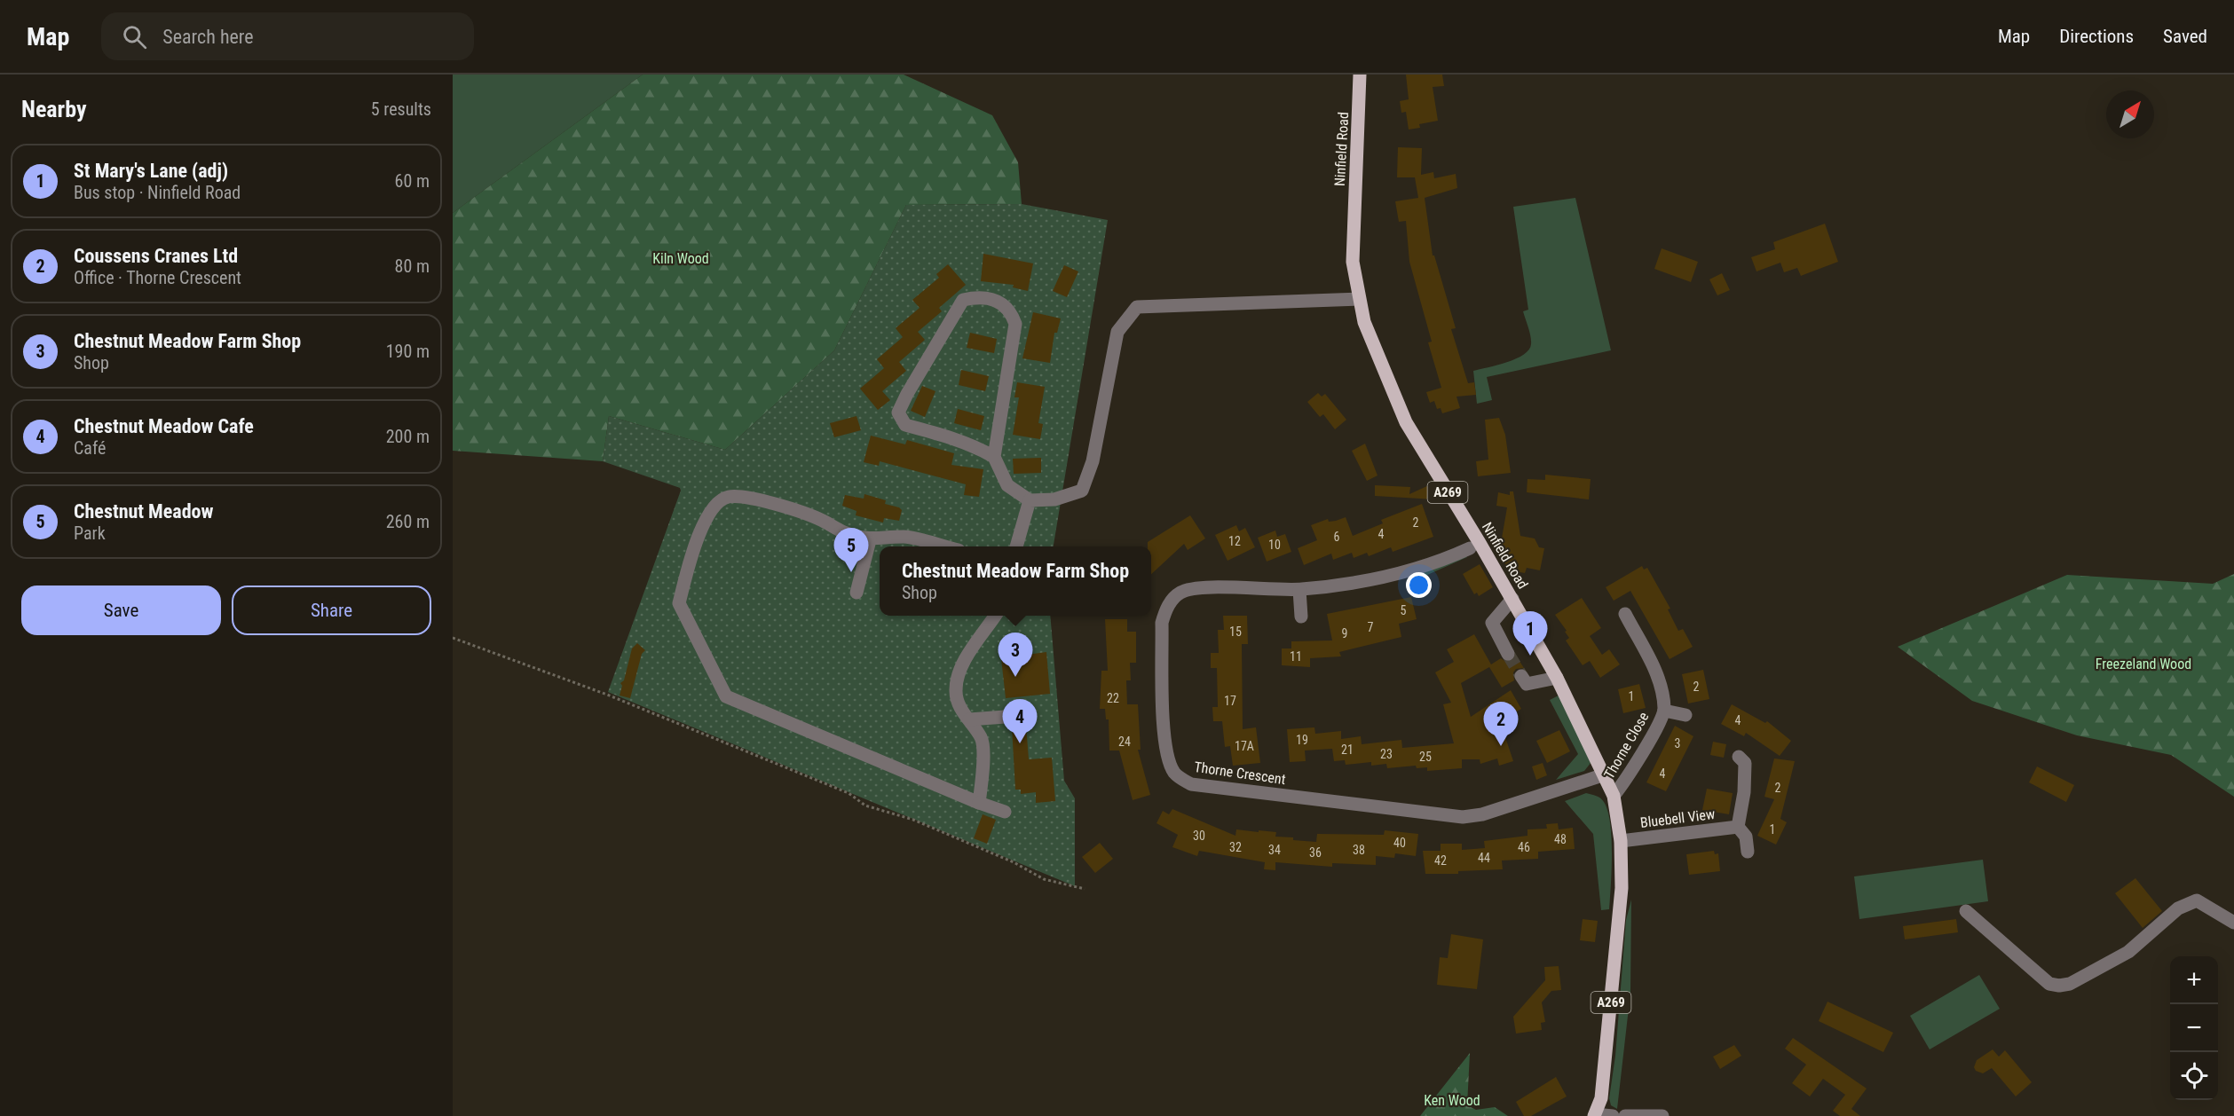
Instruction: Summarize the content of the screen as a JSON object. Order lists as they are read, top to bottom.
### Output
{
  "streets": {
    "main road": ["Ninfield Road", "A269"],
    "street": ["Thorne Close", "Thorne Crescent", "Bluebell View"]
  },
  "crossings": [
    ["Ninfield Road", "Thorne Close"],
    ["Ninfield Road", "Thorne Crescent"],
    ["Ninfield Road", "Bluebell View"]
  ],
  "parks": ["Kiln Wood", "Freezeland Wood", "Ken Wood"],
  "house_numbers": [
    "2",
    "4",
    "6",
    "12",
    "10",
    "5",
    "7",
    "15",
    "9",
    "11",
    "2",
    "1",
    "22",
    "17",
    "4",
    "19",
    "24",
    "3",
    "17A",
    "21",
    "23",
    "25",
    "4",
    "2",
    "1",
    "30",
    "48",
    "40",
    "32",
    "46",
    "34",
    "38",
    "36",
    "44",
    "42"
  ],
  "north": "top right",
  "page": {
    "header": "Map",
    "search": "Search here",
    "nav": ["Map", "Directions", "Saved"],
    "heading": ["Nearby", "5 results"],
    "list": [
      {
        "mark": "1",
        "name": "St Mary's Lane (adj)",
        "note": "Bus stop · Ninfield Road",
        "value": "60 m"
      },
      {
        "mark": "2",
        "name": "Coussens Cranes Ltd",
        "note": "Office · Thorne Crescent",
        "value": "80 m"
      },
      {
        "mark": "3",
        "name": "Chestnut Meadow Farm Shop",
        "note": "Shop",
        "value": "190 m"
      },
      {
        "mark": "4",
        "name": "Chestnut Meadow Cafe",
        "note": "Café",
        "value": "200 m"
      },
      {
        "mark": "5",
        "name": "Chestnut Meadow",
        "note": "Park",
        "value": "260 m"
      }
    ],
    "pins": [
      "5",
      "1",
      "3",
      "4",
      "2"
    ],
    "popup": ["Chestnut Meadow Farm Shop", "Shop"],
    "buttons": ["Save", "Share"],
    "map_buttons": ["+", "−"]
  }
}
